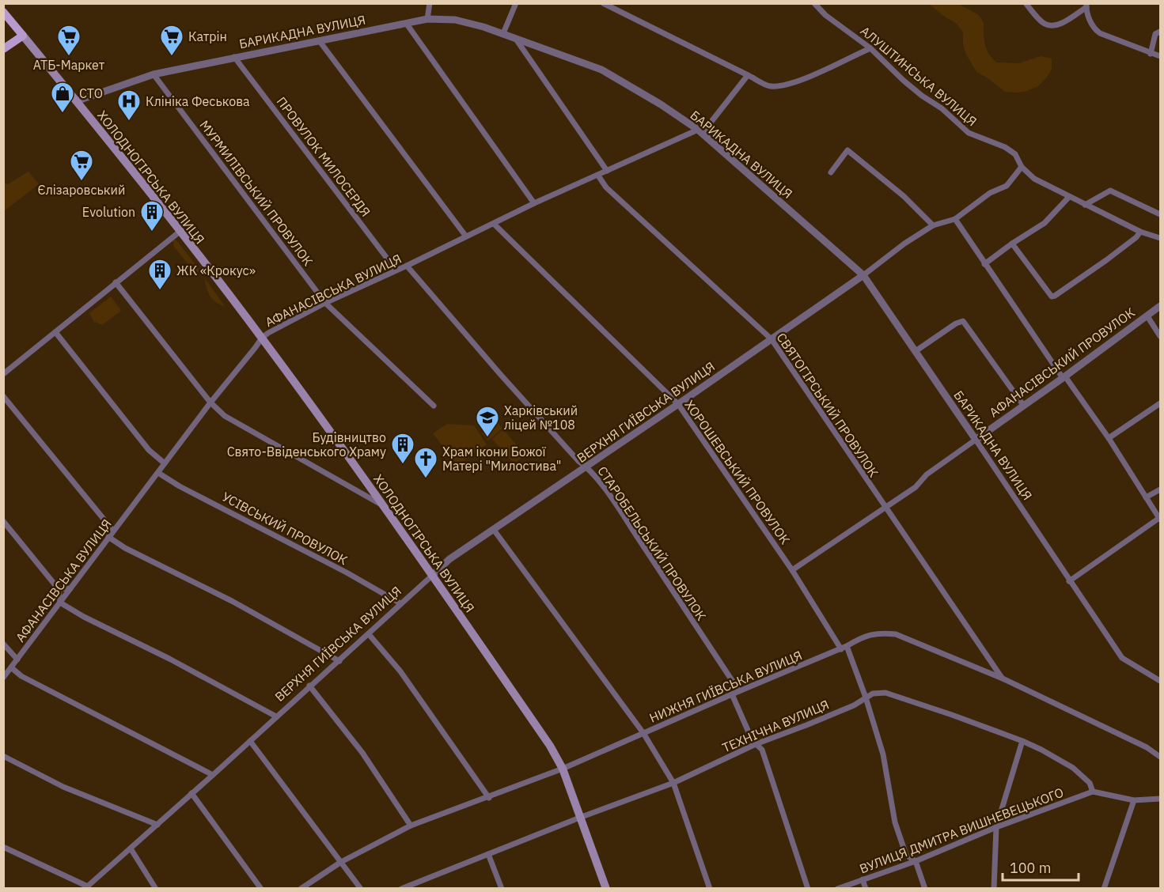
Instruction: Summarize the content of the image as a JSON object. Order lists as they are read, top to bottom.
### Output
{
  "streets": {
    "main road": ["ХОЛОДНОГІРСЬКА ВУЛИЦЯ"],
    "street": [
      "БАРИКАДНА ВУЛИЦЯ",
      "АЛУШТИНСЬКА ВУЛИЦЯ",
      "ПРОВУЛОК МИЛОСЕРДЯ",
      "МУРМИЛІВСЬКИЙ ПРОВУЛОК",
      "АФАНАСІВСЬКА ВУЛИЦЯ",
      "АФАНАСІВСЬКИЙ ПРОВУЛОК",
      "СВЯТОГІРСЬКИЙ ПРОВУЛОК",
      "ВЕРХНЯ ГИЇВСЬКА ВУЛИЦЯ",
      "ХОРОШЕВСЬКИЙ ПРОВУЛОК",
      "УСІВСЬКИЙ ПРОВУЛОК",
      "СТАРОБЕЛЬСЬКИЙ ПРОВУЛОК",
      "НИЖНЯ ГИЇВСЬКА ВУЛИЦЯ",
      "ТЕХНІЧНА ВУЛИЦЯ",
      "ВУЛИЦЯ ДМИТРА ВИШНЕВЕЦЬКОГО"
    ]
  },
  "crossings": [
    ["БАРИКАДНА ВУЛИЦЯ", "ПРОВУЛОК МИЛОСЕРДЯ"],
    ["БАРИКАДНА ВУЛИЦЯ", "ХОЛОДНОГІРСЬКА ВУЛИЦЯ"],
    ["БАРИКАДНА ВУЛИЦЯ", "МУРМИЛІВСЬКИЙ ПРОВУЛОК"],
    ["БАРИКАДНА ВУЛИЦЯ", "АФАНАСІВСЬКА ВУЛИЦЯ"],
    ["БАРИКАДНА ВУЛИЦЯ", "АФАНАСІВСЬКИЙ ПРОВУЛОК"],
    ["БАРИКАДНА ВУЛИЦЯ", "ВЕРХНЯ ГИЇВСЬКА ВУЛИЦЯ"],
    ["АЛУШТИНСЬКА ВУЛИЦЯ", "ВЕРХНЯ ГИЇВСЬКА ВУЛИЦЯ"],
    ["ПРОВУЛОК МИЛОСЕРДЯ", "АФАНАСІВСЬКА ВУЛИЦЯ"],
    ["ХОЛОДНОГІРСЬКА ВУЛИЦЯ", "АФАНАСІВСЬКА ВУЛИЦЯ"],
    ["ХОЛОДНОГІРСЬКА ВУЛИЦЯ", "ВЕРХНЯ ГИЇВСЬКА ВУЛИЦЯ"],
    ["ХОЛОДНОГІРСЬКА ВУЛИЦЯ", "НИЖНЯ ГИЇВСЬКА ВУЛИЦЯ"],
    ["ХОЛОДНОГІРСЬКА ВУЛИЦЯ", "ТЕХНІЧНА ВУЛИЦЯ"],
    ["МУРМИЛІВСЬКИЙ ПРОВУЛОК", "АФАНАСІВСЬКА ВУЛИЦЯ"],
    ["АФАНАСІВСЬКА ВУЛИЦЯ", "СВЯТОГІРСЬКИЙ ПРОВУЛОК"],
    ["АФАНАСІВСЬКА ВУЛИЦЯ", "ХОРОШЕВСЬКИЙ ПРОВУЛОК"],
    ["АФАНАСІВСЬКА ВУЛИЦЯ", "УСІВСЬКИЙ ПРОВУЛОК"],
    ["АФАНАСІВСЬКА ВУЛИЦЯ", "СТАРОБЕЛЬСЬКИЙ ПРОВУЛОК"],
    ["АФАНАСІВСЬКИЙ ПРОВУЛОК", "СВЯТОГІРСЬКИЙ ПРОВУЛОК"],
    ["АФАНАСІВСЬКИЙ ПРОВУЛОК", "ХОРОШЕВСЬКИЙ ПРОВУЛОК"],
    ["СВЯТОГІРСЬКИЙ ПРОВУЛОК", "ВЕРХНЯ ГИЇВСЬКА ВУЛИЦЯ"],
    ["СВЯТОГІРСЬКИЙ ПРОВУЛОК", "НИЖНЯ ГИЇВСЬКА ВУЛИЦЯ"],
    ["ВЕРХНЯ ГИЇВСЬКА ВУЛИЦЯ", "ХОРОШЕВСЬКИЙ ПРОВУЛОК"],
    ["ВЕРХНЯ ГИЇВСЬКА ВУЛИЦЯ", "УСІВСЬКИЙ ПРОВУЛОК"],
    ["ВЕРХНЯ ГИЇВСЬКА ВУЛИЦЯ", "СТАРОБЕЛЬСЬКИЙ ПРОВУЛОК"],
    ["ХОРОШЕВСЬКИЙ ПРОВУЛОК", "НИЖНЯ ГИЇВСЬКА ВУЛИЦЯ"],
    ["ХОРОШЕВСЬКИЙ ПРОВУЛОК", "ТЕХНІЧНА ВУЛИЦЯ"],
    ["СТАРОБЕЛЬСЬКИЙ ПРОВУЛОК", "НИЖНЯ ГИЇВСЬКА ВУЛИЦЯ"],
    ["ТЕХНІЧНА ВУЛИЦЯ", "ВУЛИЦЯ ДМИТРА ВИШНЕВЕЦЬКОГО"]
  ],
  "places": {
    "supermarket": ["АТБ-Маркет", "Катрін", "Єлізаровський"],
    "shop": ["СТО"],
    "hospital": ["Клініка Феськова"],
    "building": ["Evolution", "ЖК «Крокус»", "Будівництво Свято-Ввіденського Храму"],
    "school or university": ["Харківський ліцей №108"],
    "church": ["Храм ікони Божої Матері \"Милостива\""]
  },
  "scale_bar": "100 m"
}
